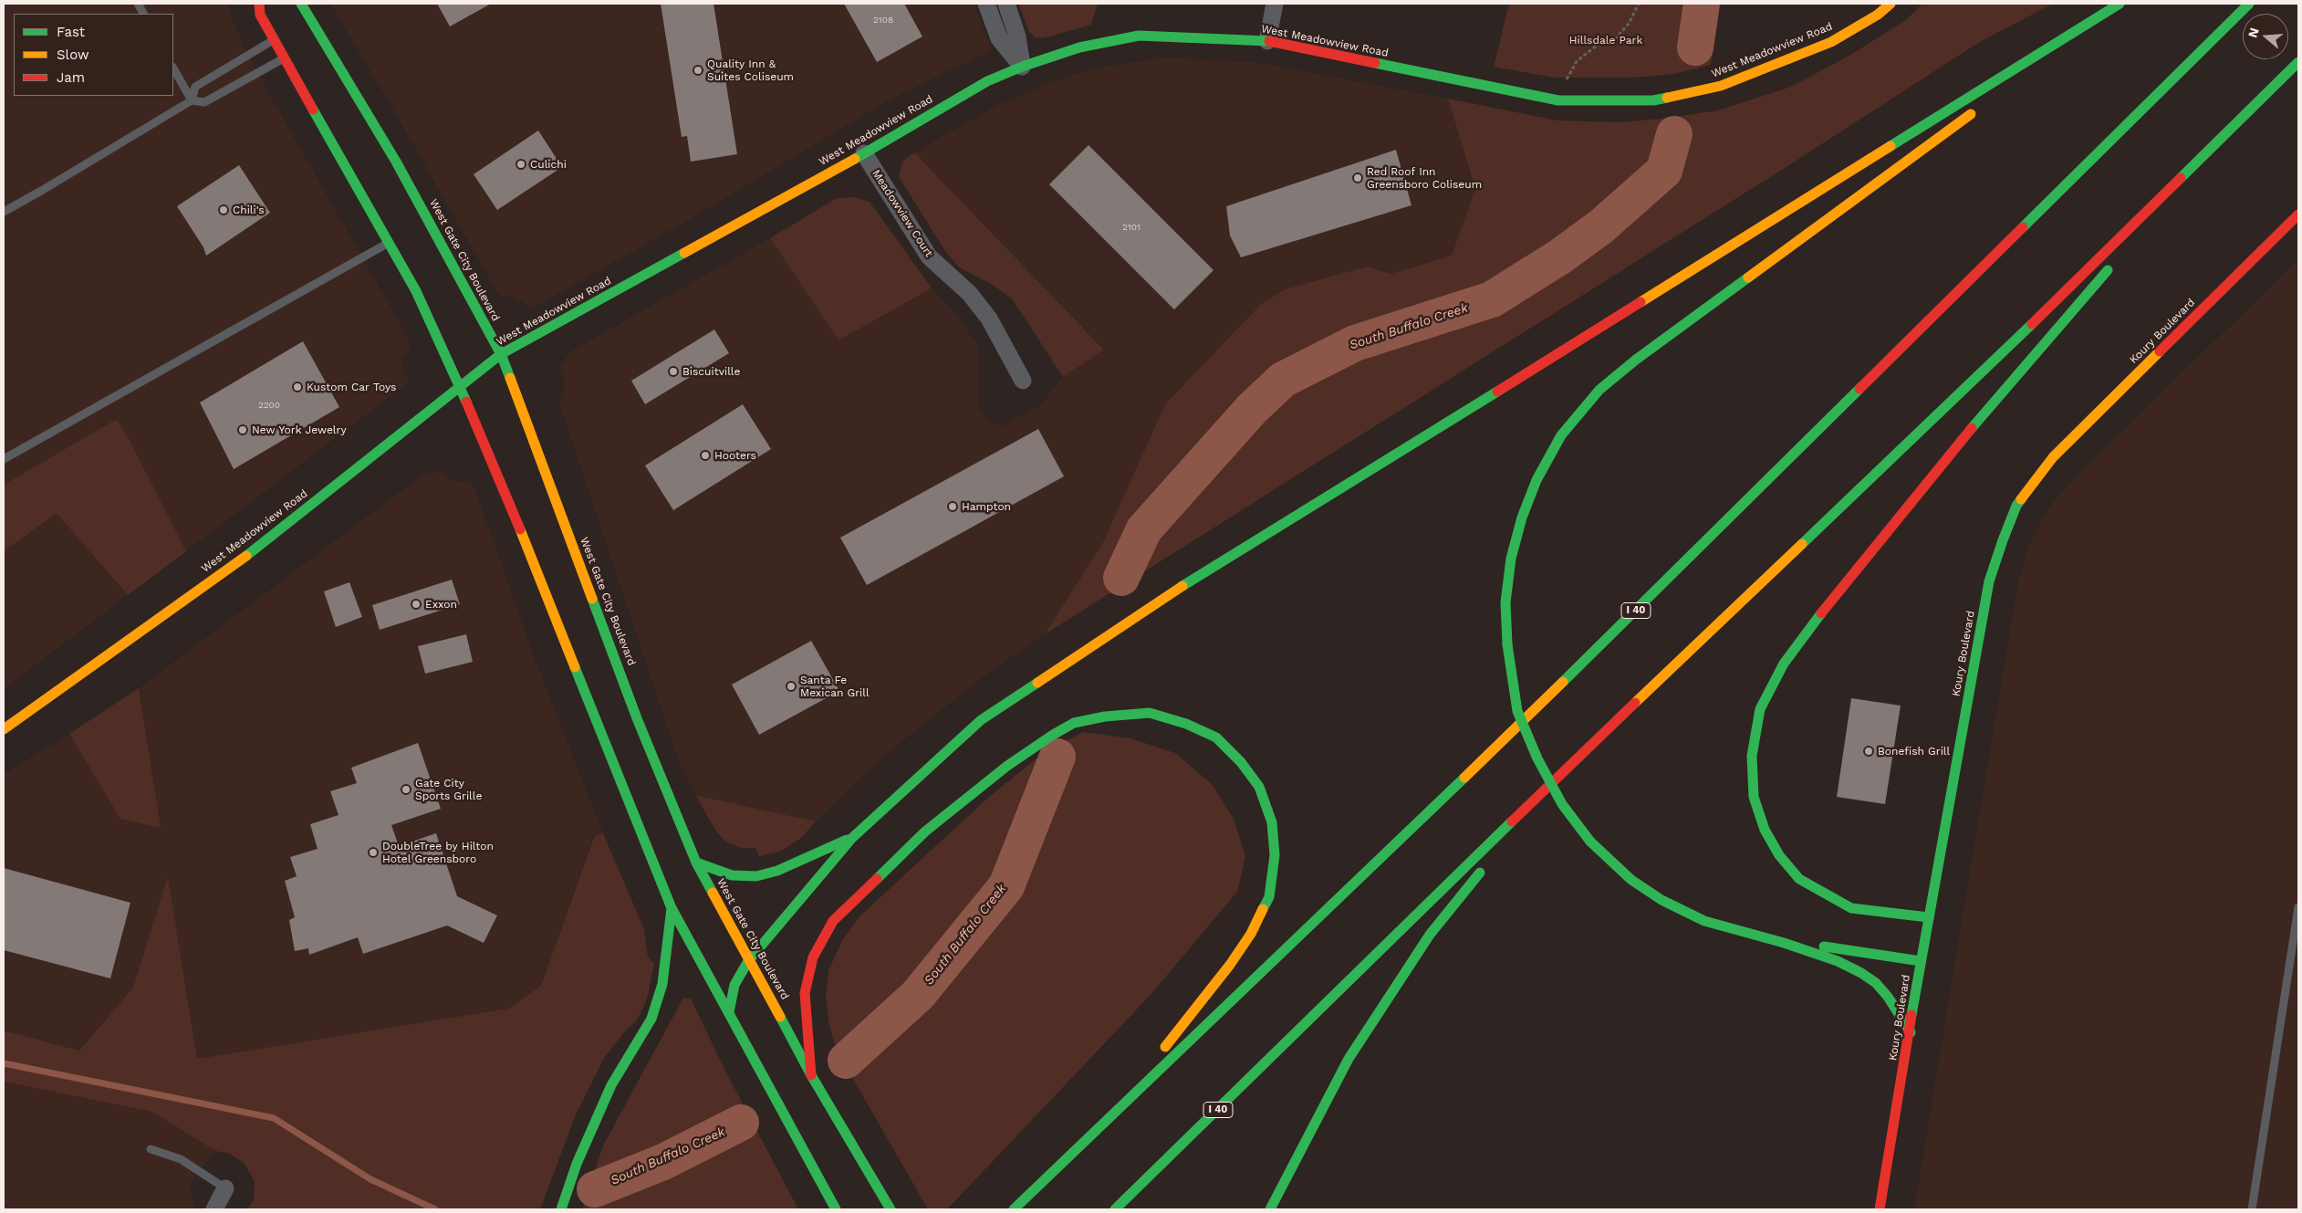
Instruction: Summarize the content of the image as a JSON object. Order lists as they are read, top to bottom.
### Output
{
  "streets": {
    "main road": [
      "West Meadowview Road",
      "West Gate City Boulevard",
      "Koury Boulevard",
      "I 40"
    ],
    "street": ["Meadowview Court"]
  },
  "crossings": [
    ["West Meadowview Road", "Meadowview Court"],
    ["West Meadowview Road", "West Gate City Boulevard"]
  ],
  "water": ["South Buffalo Creek"],
  "parks": ["Hillsdale Park"],
  "places": [
    "Quality Inn & Suites Coliseum",
    "Culichi",
    "Red Roof Inn Greensboro Coliseum",
    "Chili's",
    "Biscuitville",
    "Kustom Car Toys",
    "New York Jewelry",
    "Hooters",
    "Hampton",
    "Exxon",
    "Santa Fe Mexican Grill",
    "Bonefish Grill",
    "Gate City Sports Grille",
    "DoubleTree by Hilton Hotel Greensboro"
  ],
  "house_numbers": ["2108", "2101", "2200"],
  "legend": ["Fast", "Slow", "Jam"],
  "north": "left"
}
